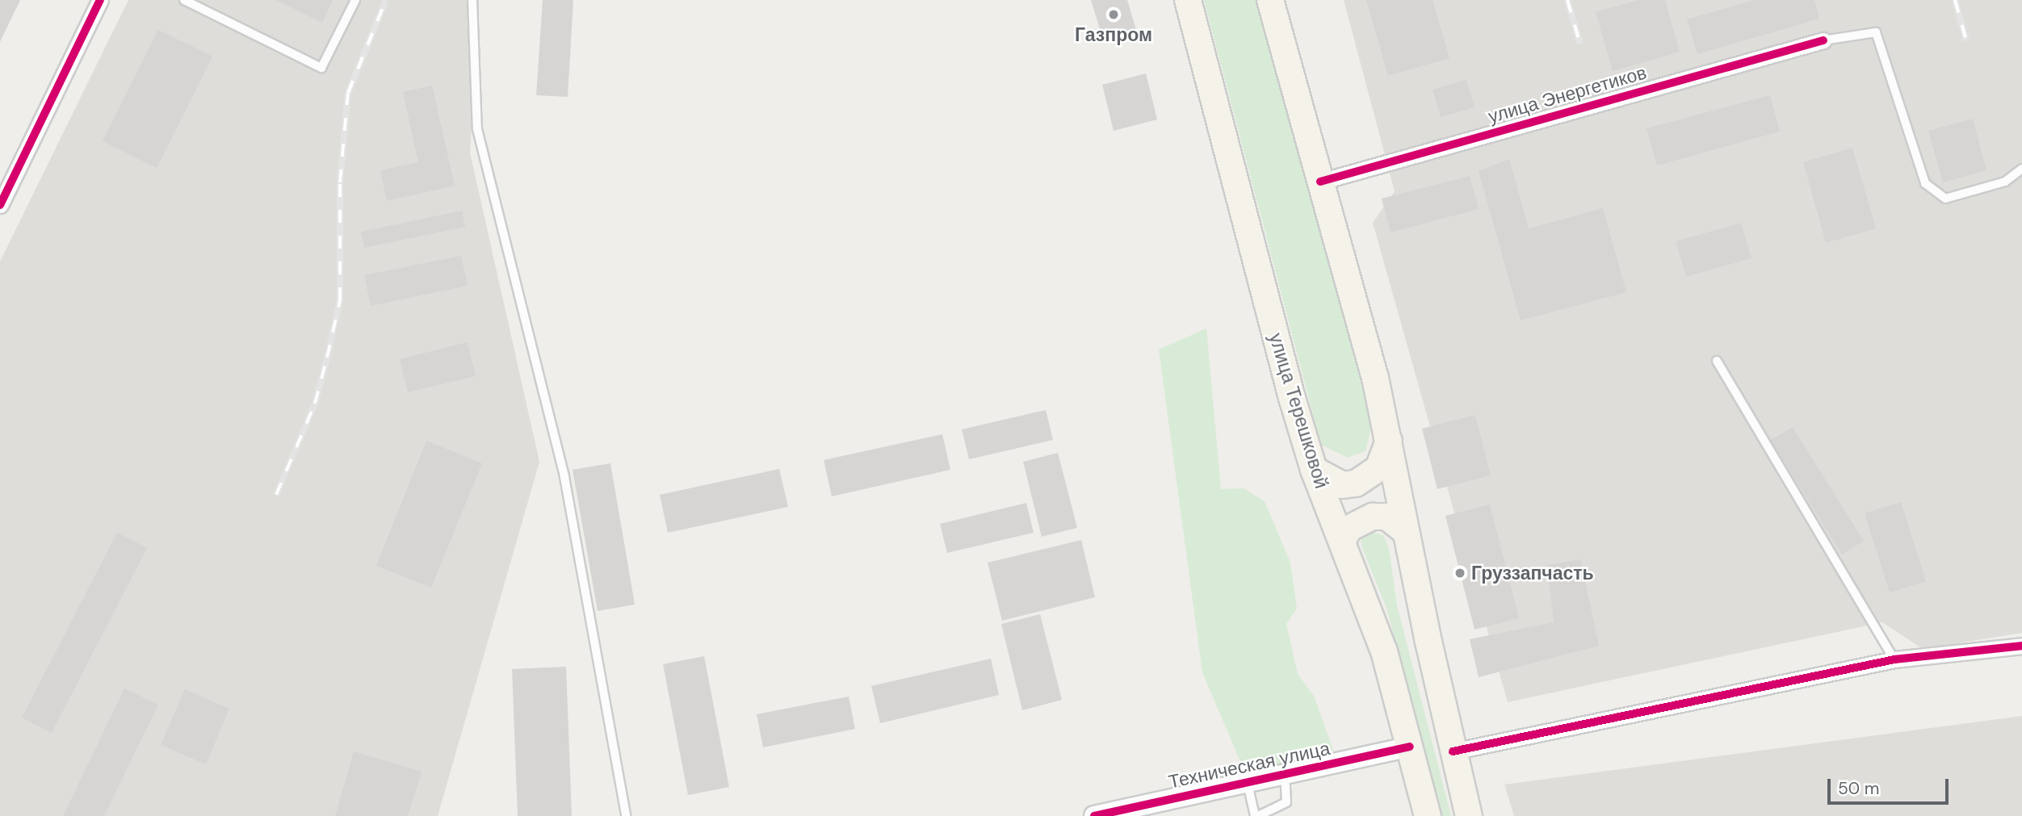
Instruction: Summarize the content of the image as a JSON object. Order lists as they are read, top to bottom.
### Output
{
  "streets": {
    "main road": ["улица Терешковой"],
    "street": ["улица Энергетиков", "Техническая улица"]
  },
  "crossings": [
    ["улица Терешковой", "Техническая улица"]
  ],
  "places": ["Газпром", "Груззапчасть"],
  "scale_bar": "50 m"
}
